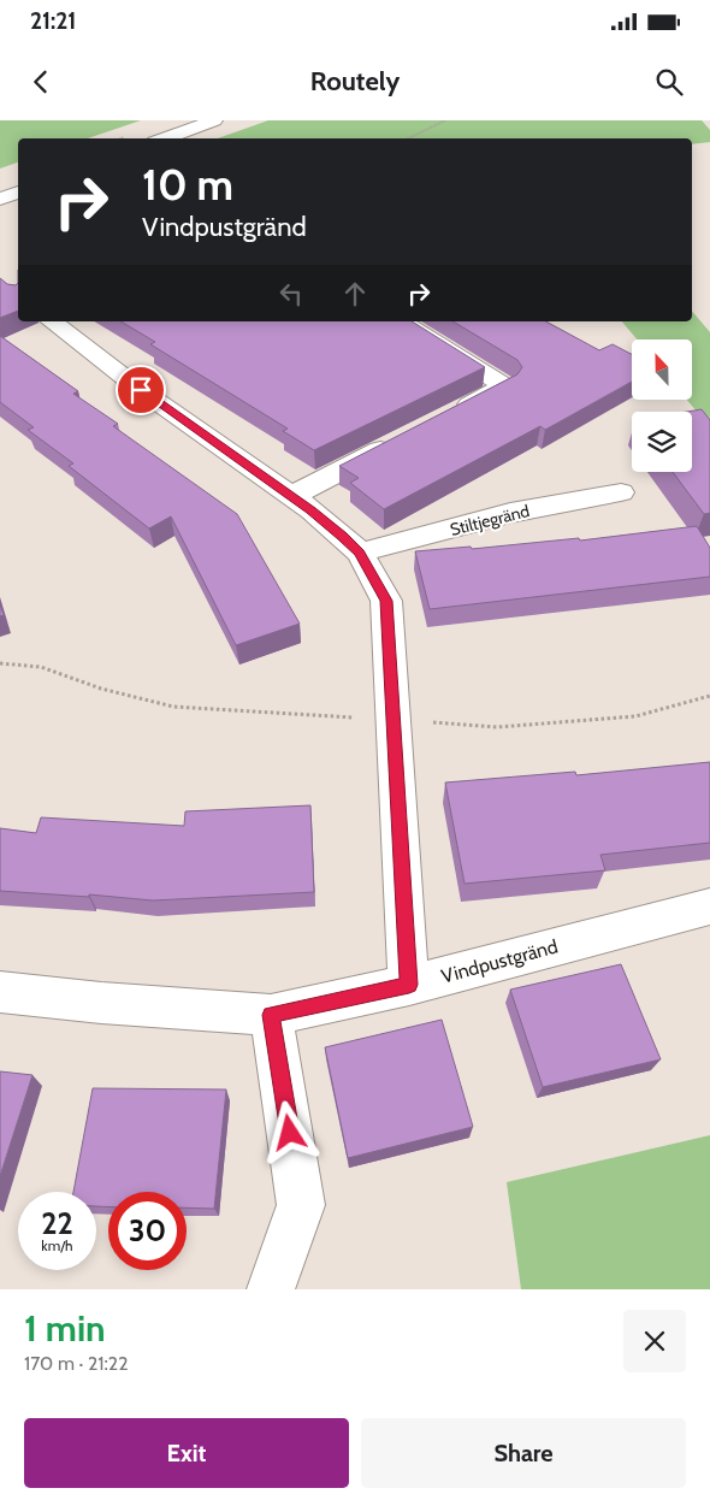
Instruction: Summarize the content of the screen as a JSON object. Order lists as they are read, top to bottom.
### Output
{
  "streets": {
    "street": ["Stiltjegränd", "Vindpustgränd"]
  },
  "north": "top",
  "page": {
    "status": "21:21",
    "header": "Routely",
    "turn": ["10 m", "Vindpustgränd"],
    "speed": "22 km/h",
    "limit": "30",
    "heading": ["1 min", "170 m · 21:22"],
    "buttons": ["Exit", "Share"]
  }
}
